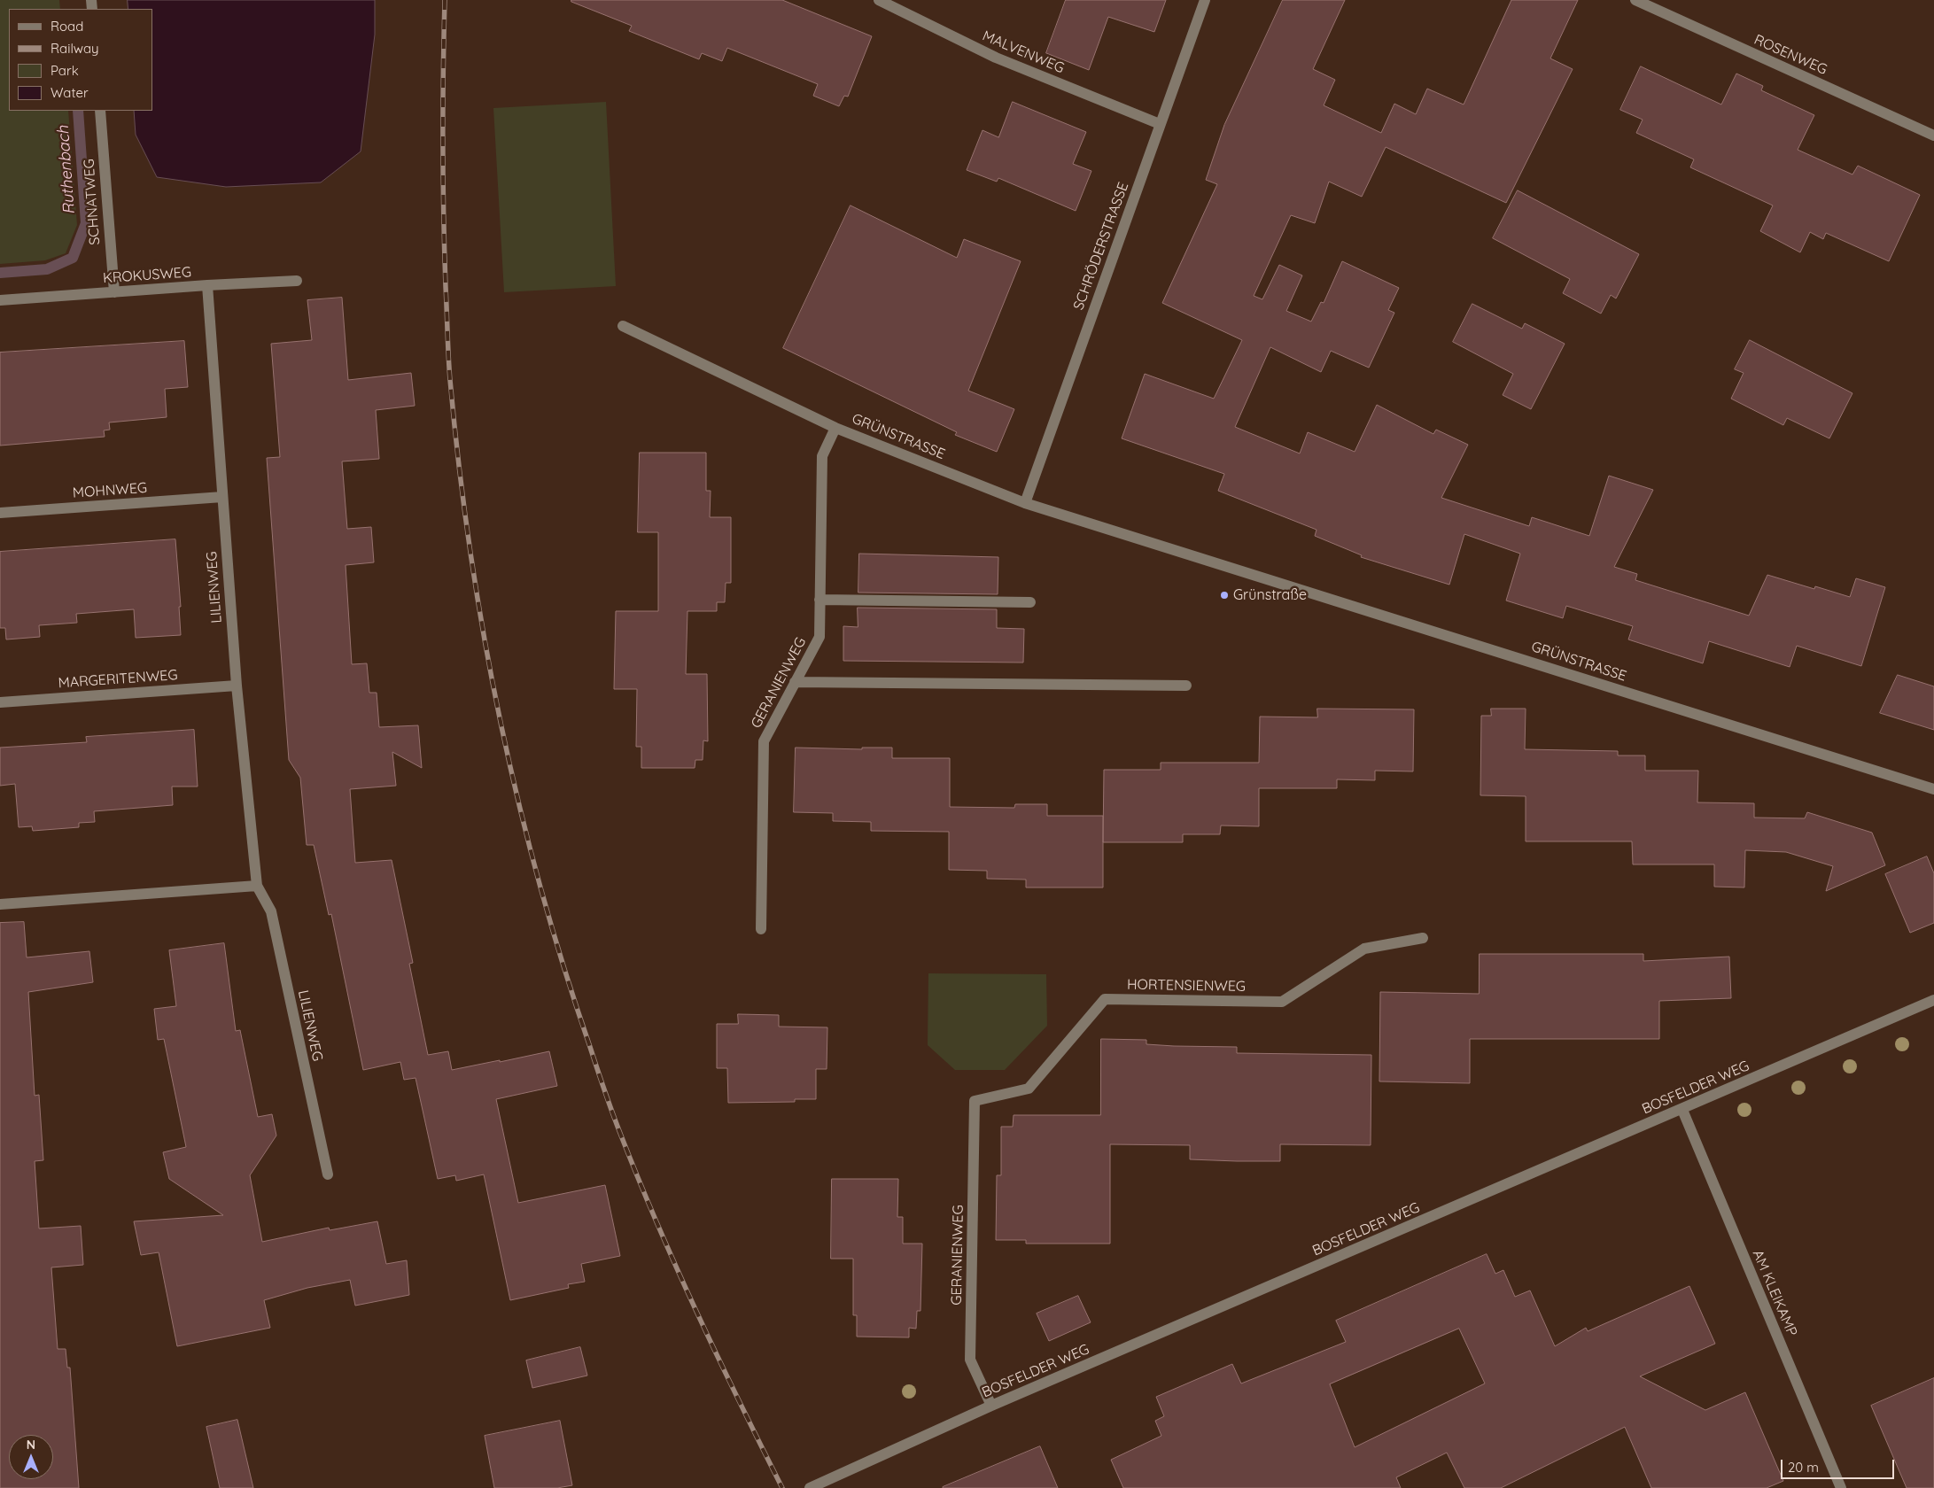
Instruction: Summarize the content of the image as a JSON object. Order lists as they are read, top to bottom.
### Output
{
  "streets": {
    "street": [
      "MALVENWEG",
      "ROSENWEG",
      "SCHNATWEG",
      "SCHRÖDERSTRASSE",
      "KROKUSWEG",
      "GRÜNSTRASSE",
      "MOHNWEG",
      "LILIENWEG",
      "MARGERITENWEG",
      "GERANIENWEG",
      "HORTENSIENWEG",
      "BOSFELDER WEG",
      "AM KLEIKAMP"
    ]
  },
  "crossings": [
    ["MALVENWEG", "SCHRÖDERSTRASSE"],
    ["SCHNATWEG", "KROKUSWEG"],
    ["SCHRÖDERSTRASSE", "GRÜNSTRASSE"],
    ["KROKUSWEG", "LILIENWEG"],
    ["GRÜNSTRASSE", "GERANIENWEG"],
    ["MOHNWEG", "LILIENWEG"],
    ["LILIENWEG", "MARGERITENWEG"],
    ["GERANIENWEG", "HORTENSIENWEG"],
    ["GERANIENWEG", "BOSFELDER WEG"],
    ["BOSFELDER WEG", "AM KLEIKAMP"]
  ],
  "water": ["Ruthenbach"],
  "places": ["Grünstraße"],
  "legend": [
    "Road",
    "Railway",
    "Park",
    "Water"
  ],
  "scale_bar": "20 m",
  "north": "top"
}
